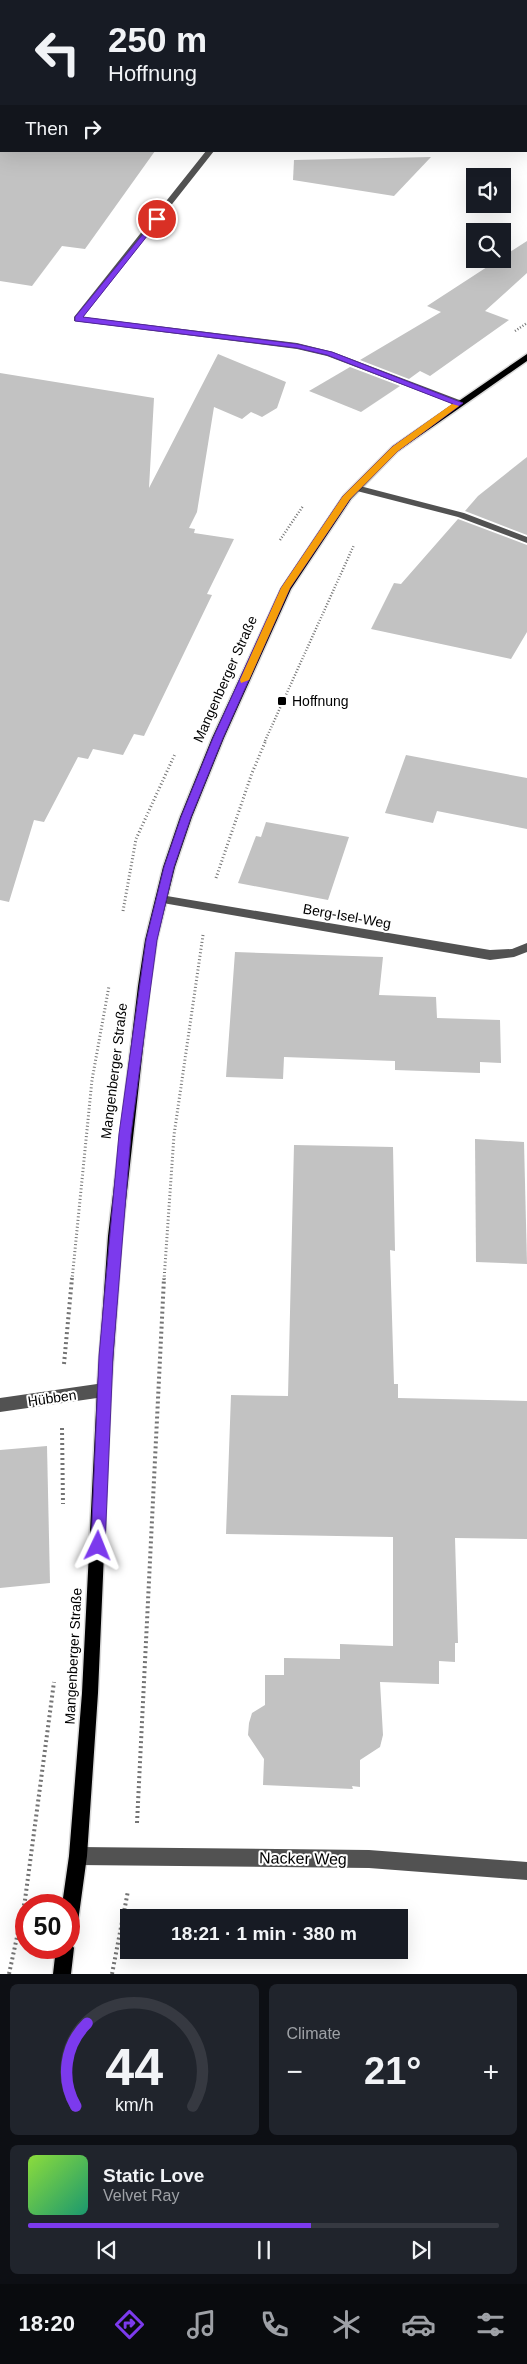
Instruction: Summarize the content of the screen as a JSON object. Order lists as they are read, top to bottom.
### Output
{
  "streets": {
    "main road": ["Mangenberger Straße"],
    "street": ["Berg-Isel-Weg", "Hübben", "Nacker Weg"]
  },
  "crossings": [
    ["Mangenberger Straße", "Berg-Isel-Weg"],
    ["Mangenberger Straße", "Hübben"],
    ["Mangenberger Straße", "Nacker Weg"]
  ],
  "places": {
    "transit": ["Hoffnung"]
  },
  "page": {
    "turn": ["250 m", "Hoffnung"],
    "then": "Then",
    "limit": "50",
    "trip": "18:21 · 1 min · 380 m",
    "tile": "Climate",
    "heat": ["−", "21°", "+"],
    "song": ["Static Love", "Velvet Ray"],
    "tabs": "18:20",
    "gauge": ["44", "km/h"]
  }
}
